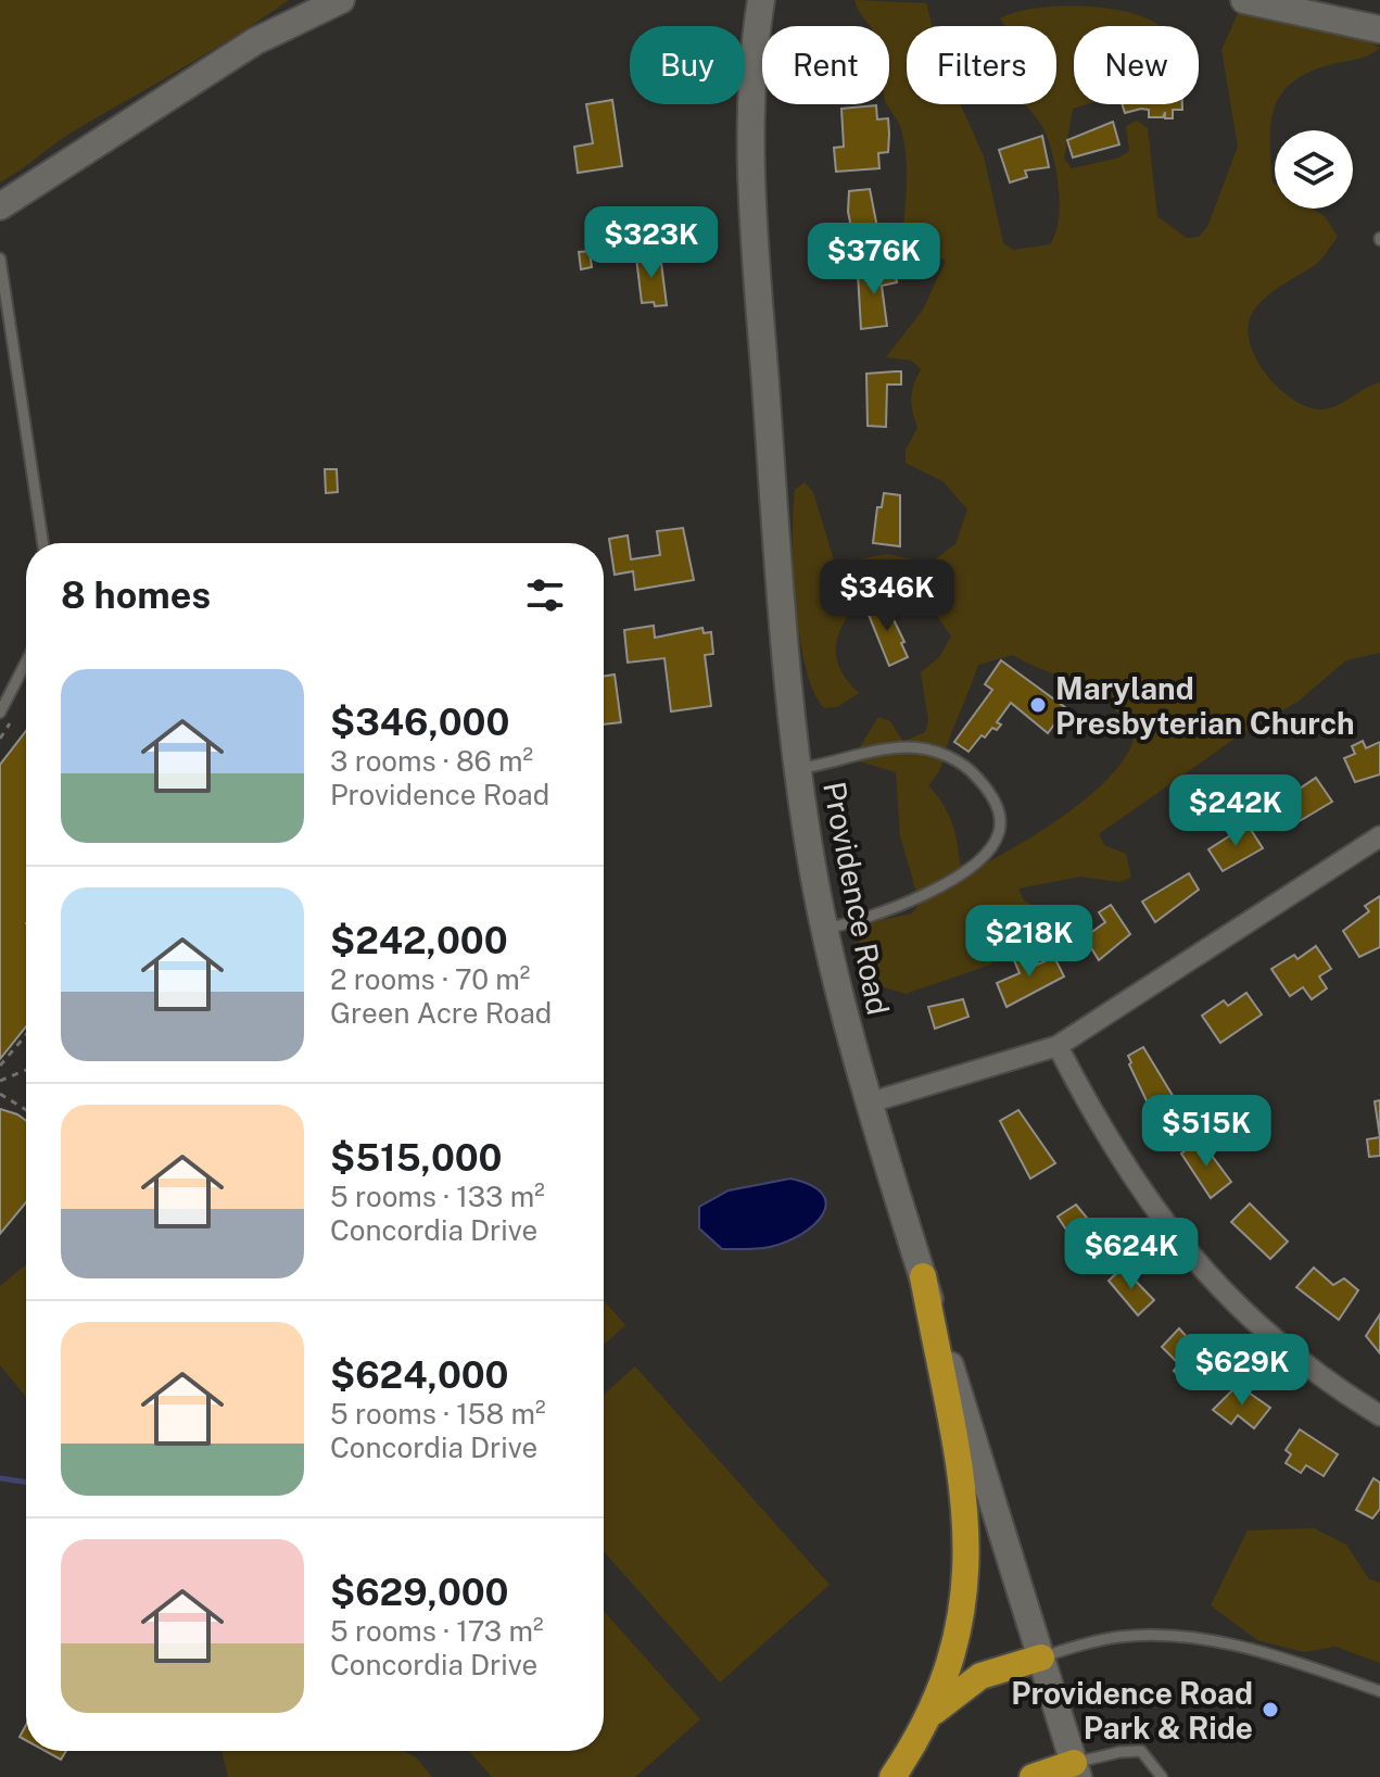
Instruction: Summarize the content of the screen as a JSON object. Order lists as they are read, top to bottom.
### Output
{
  "streets": {
    "street": ["Providence Road"]
  },
  "places": ["Maryland Presbyterian Church", "Providence Road Park & Ride"],
  "page": {
    "chip": [
      "Buy",
      "Rent",
      "Filters",
      "New"
    ],
    "price": [
      "$323K",
      "$376K",
      "$346K",
      "$242K",
      "$218K",
      "$515K",
      "$624K",
      "$629K"
    ],
    "heading": "8 homes",
    "list": [
      {
        "name": "$346,000",
        "note": "3 rooms · 86 m² · Providence Road"
      },
      {
        "name": "$242,000",
        "note": "2 rooms · 70 m² · Green Acre Road"
      },
      {
        "name": "$515,000",
        "note": "5 rooms · 133 m² · Concordia Drive"
      },
      {
        "name": "$624,000",
        "note": "5 rooms · 158 m² · Concordia Drive"
      },
      {
        "name": "$629,000",
        "note": "5 rooms · 173 m² · Concordia Drive"
      }
    ]
  }
}
